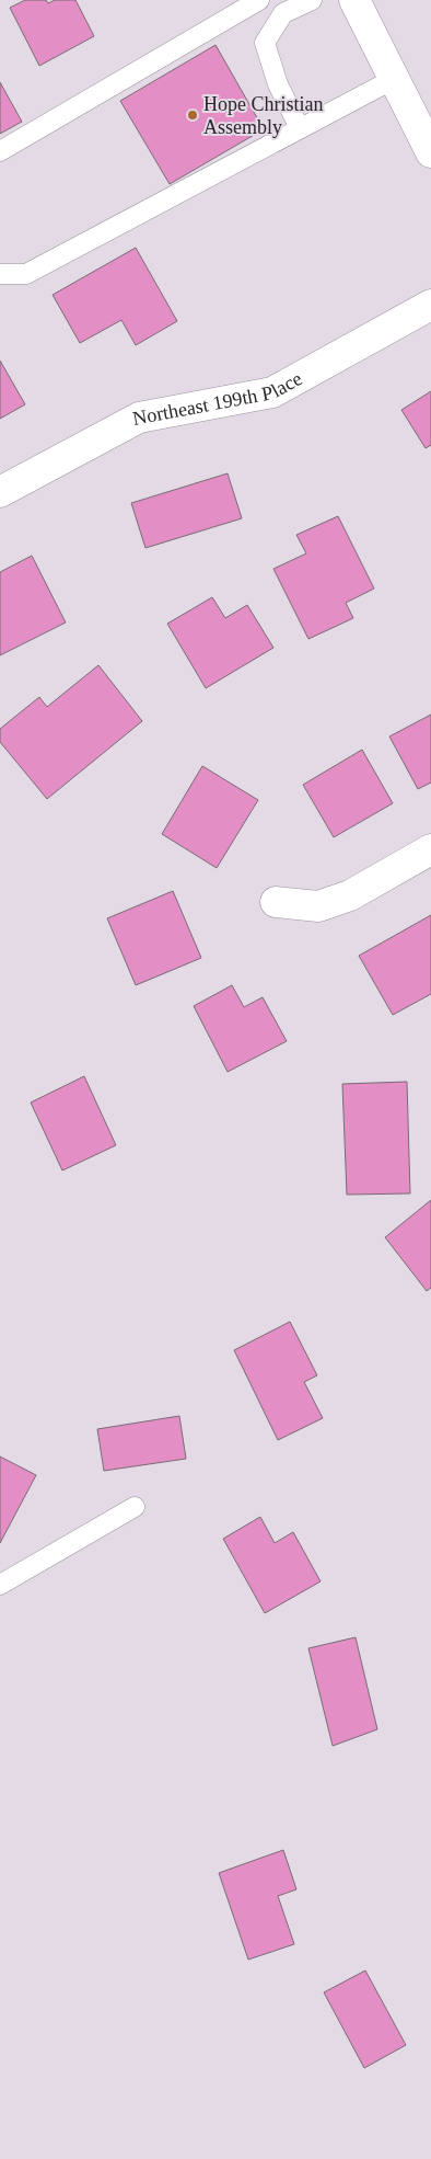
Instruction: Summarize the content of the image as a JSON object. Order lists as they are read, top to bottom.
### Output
{
  "streets": {
    "street": ["Northeast 199th Place"]
  },
  "places": ["Hope Christian Assembly"]
}
